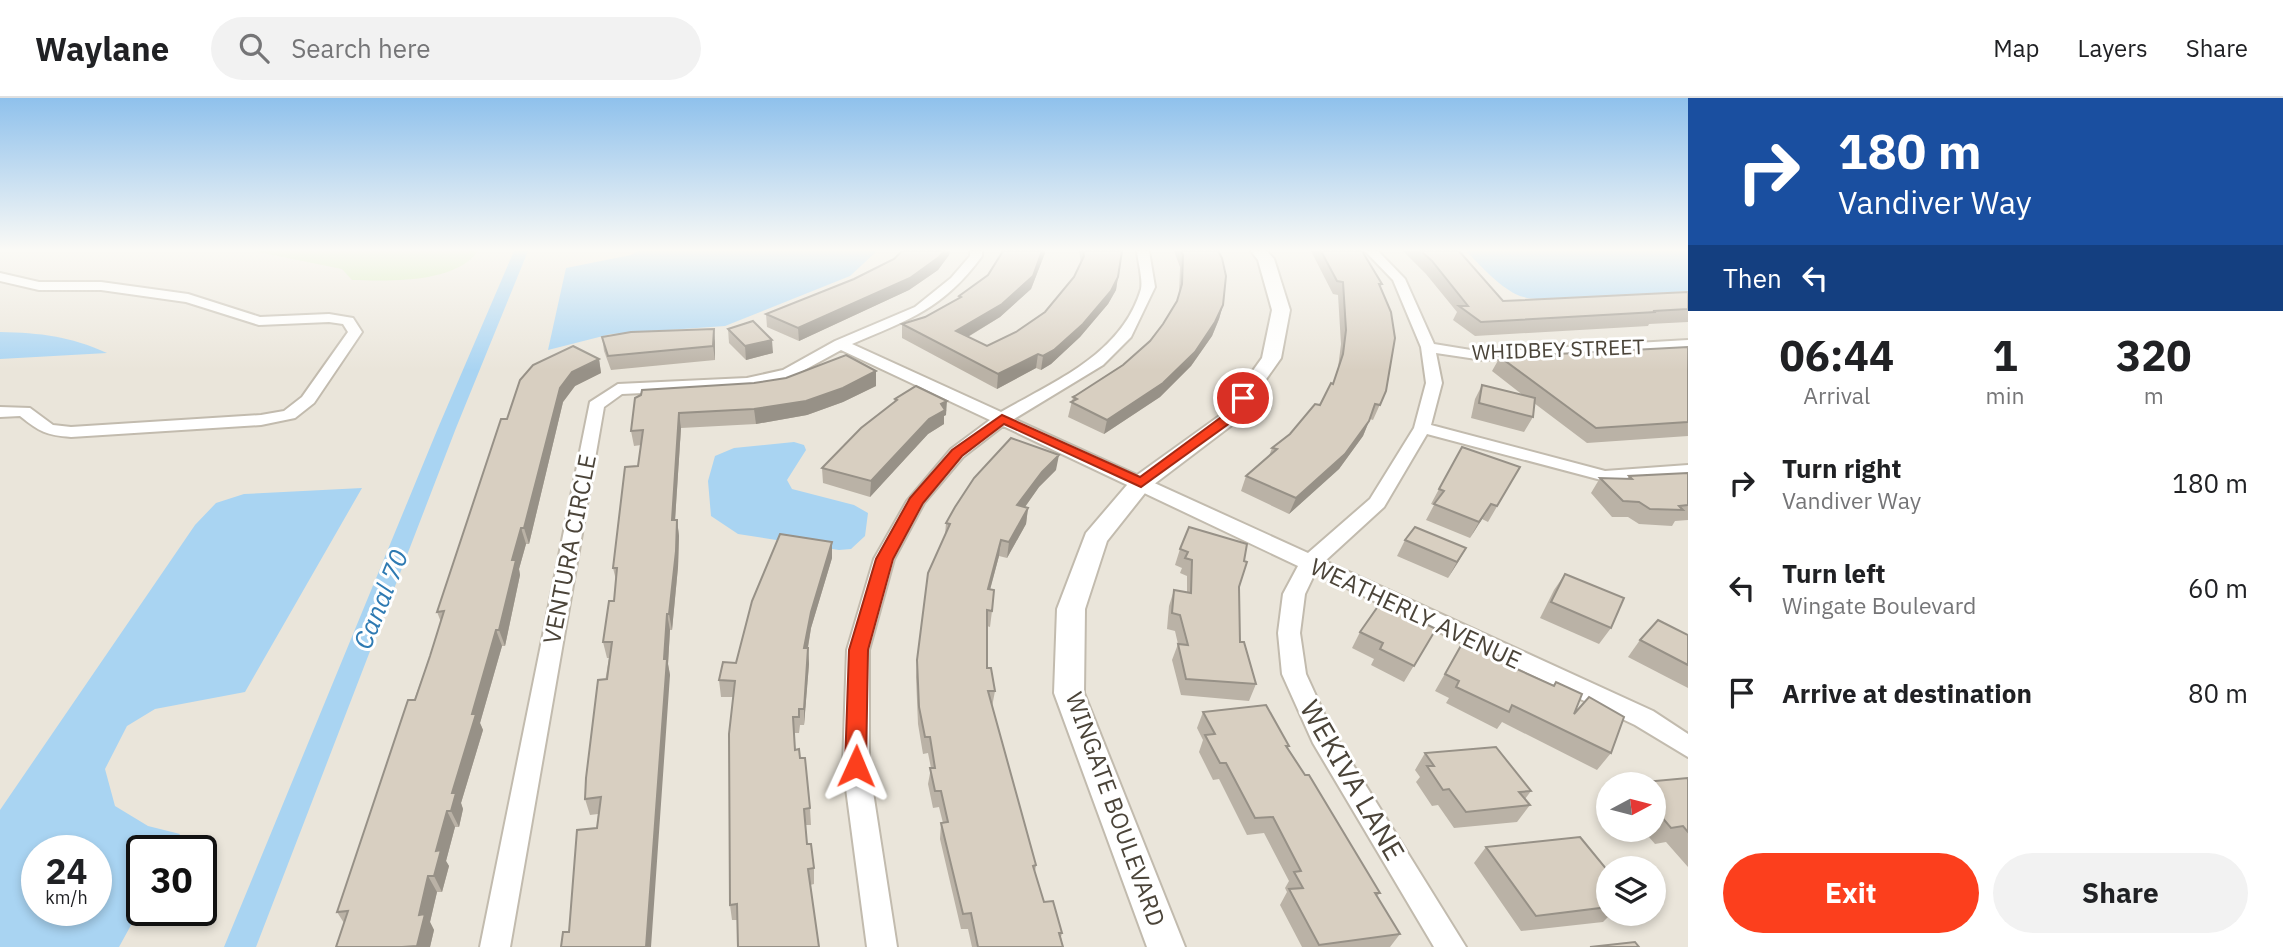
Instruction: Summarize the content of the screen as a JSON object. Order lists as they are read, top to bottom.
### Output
{
  "streets": {
    "street": [
      "WHIDBEY STREET",
      "VENTURA CIRCLE",
      "WEATHERLY AVENUE",
      "WEKIVA LANE",
      "WINGATE BOULEVARD"
    ]
  },
  "crossings": [
    ["VENTURA CIRCLE", "WEATHERLY AVENUE"],
    ["WEATHERLY AVENUE", "WEKIVA LANE"],
    ["WEATHERLY AVENUE", "WINGATE BOULEVARD"]
  ],
  "water": ["Canal 70"],
  "north": "right",
  "page": {
    "header": "Waylane",
    "search": "Search here",
    "nav": ["Map", "Layers", "Share"],
    "turn": ["180 m", "Vandiver Way"],
    "then": "Then",
    "eta": [
      "06:44",
      "Arrival",
      "1",
      "min",
      "320",
      "m"
    ],
    "list": [
      {
        "name": "Turn right",
        "note": "Vandiver Way",
        "value": "180 m"
      },
      {
        "name": "Turn left",
        "note": "Wingate Boulevard",
        "value": "60 m"
      },
      {
        "name": "Arrive at destination",
        "value": "80 m"
      }
    ],
    "speed": "24 km/h",
    "limit": "30",
    "buttons": ["Exit", "Share"]
  }
}
